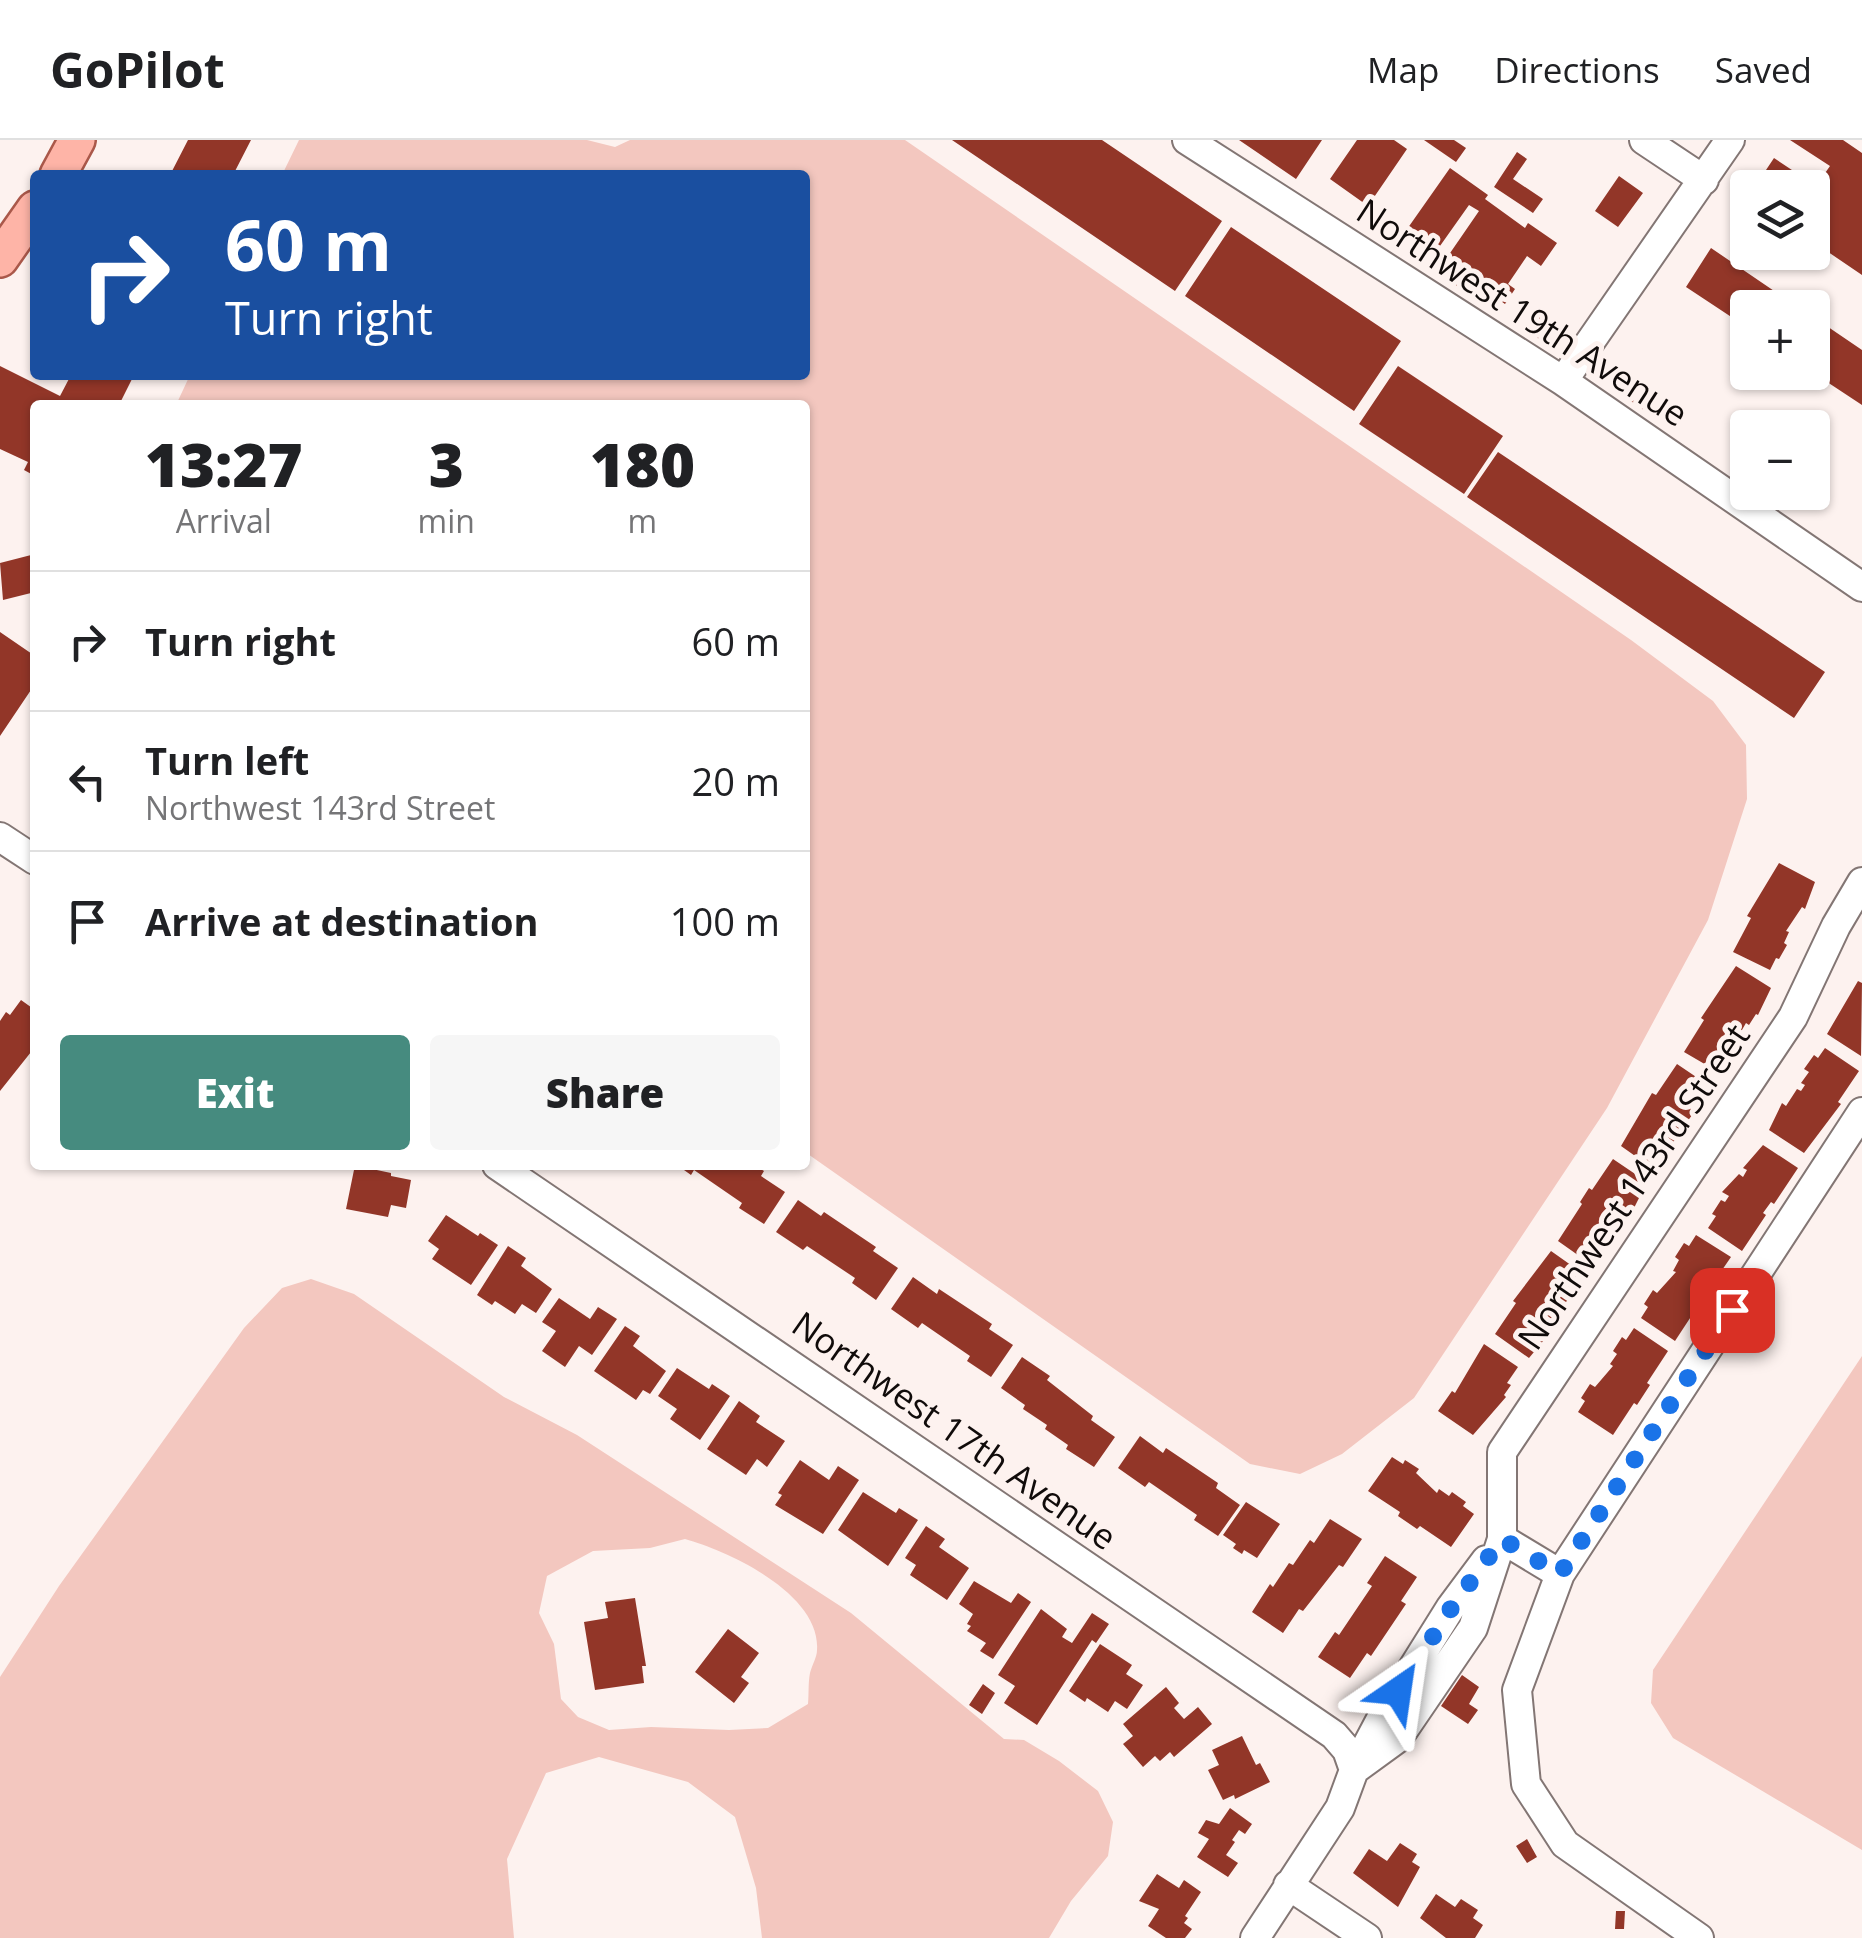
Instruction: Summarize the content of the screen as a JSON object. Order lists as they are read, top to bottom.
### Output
{
  "streets": {
    "street": ["Northwest 19th Avenue", "Northwest 143rd Street", "Northwest 17th Avenue"]
  },
  "page": {
    "header": "GoPilot",
    "nav": ["Map", "Directions", "Saved"],
    "map_buttons": ["+", "−"],
    "turn": ["60 m", "Turn right"],
    "eta": [
      "13:27",
      "Arrival",
      "3",
      "min",
      "180",
      "m"
    ],
    "list": [
      {
        "name": "Turn right",
        "value": "60 m"
      },
      {
        "name": "Turn left",
        "note": "Northwest 143rd Street",
        "value": "20 m"
      },
      {
        "name": "Arrive at destination",
        "value": "100 m"
      }
    ],
    "buttons": ["Exit", "Share"]
  }
}
